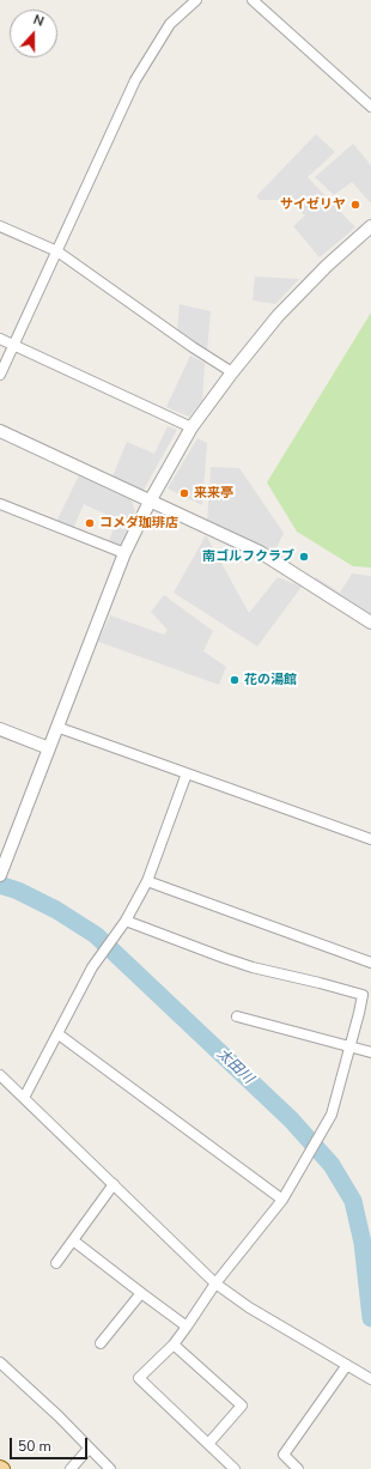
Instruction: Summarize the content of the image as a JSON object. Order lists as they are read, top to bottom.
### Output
{
  "water": ["太田川"],
  "places": [
    "サイゼリヤ",
    "来来亭",
    "コメダ珈琲店",
    "南ゴルフクラブ",
    "花の湯館"
  ],
  "scale_bar": "50 m",
  "north": "top"
}
